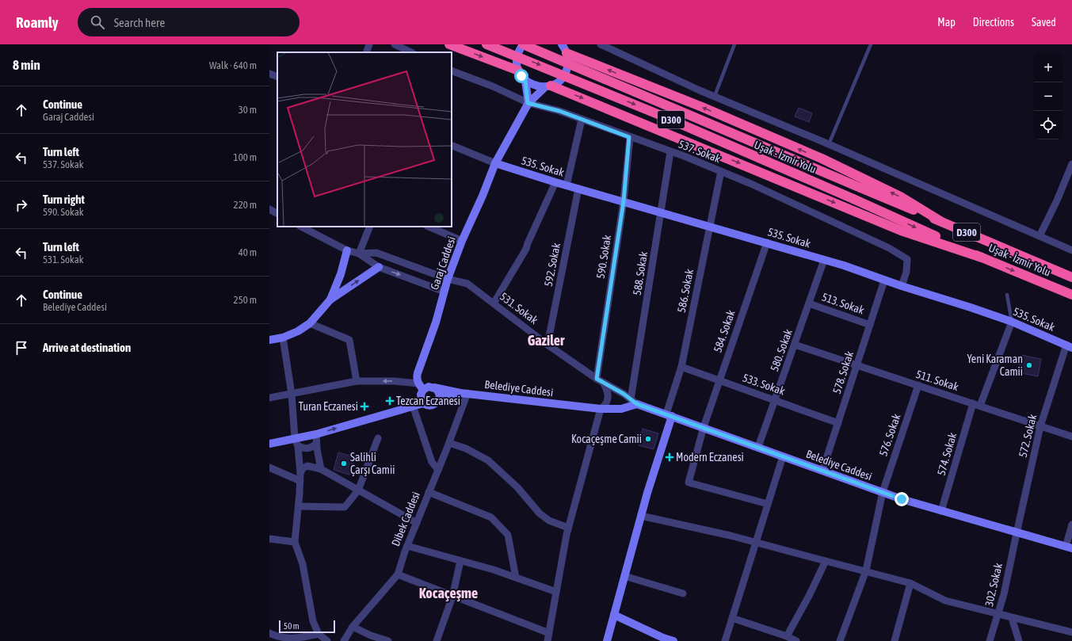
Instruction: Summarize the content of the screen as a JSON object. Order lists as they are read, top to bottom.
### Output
{
  "streets": {
    "highway": ["D300", "Uşak - İzmir Yolu"],
    "street": [
      "537. Sokak",
      "535. Sokak",
      "590. Sokak",
      "Garaj Caddesi",
      "592. Sokak",
      "588. Sokak",
      "586. Sokak",
      "513. Sokak",
      "531. Sokak",
      "584. Sokak",
      "580. Sokak",
      "578. Sokak",
      "511. Sokak",
      "533. Sokak",
      "Belediye Caddesi",
      "576. Sokak",
      "572. Sokak",
      "574. Sokak",
      "Dibek Caddesi",
      "302. Sokak"
    ]
  },
  "crossings": [
    ["D300", "Uşak - İzmir Yolu"],
    ["537. Sokak", "535. Sokak"],
    ["537. Sokak", "590. Sokak"],
    ["537. Sokak", "Garaj Caddesi"],
    ["537. Sokak", "588. Sokak"],
    ["537. Sokak", "586. Sokak"],
    ["535. Sokak", "590. Sokak"],
    ["535. Sokak", "Garaj Caddesi"],
    ["535. Sokak", "592. Sokak"],
    ["535. Sokak", "588. Sokak"],
    ["535. Sokak", "586. Sokak"],
    ["535. Sokak", "584. Sokak"],
    ["535. Sokak", "580. Sokak"],
    ["535. Sokak", "578. Sokak"],
    ["535. Sokak", "572. Sokak"],
    ["535. Sokak", "574. Sokak"],
    ["590. Sokak", "531. Sokak"],
    ["Garaj Caddesi", "531. Sokak"],
    ["Garaj Caddesi", "Belediye Caddesi"],
    ["592. Sokak", "531. Sokak"],
    ["588. Sokak", "531. Sokak"],
    ["586. Sokak", "533. Sokak"],
    ["586. Sokak", "Belediye Caddesi"],
    ["513. Sokak", "580. Sokak"],
    ["513. Sokak", "578. Sokak"],
    ["531. Sokak", "Belediye Caddesi"],
    ["584. Sokak", "533. Sokak"],
    ["584. Sokak", "Belediye Caddesi"],
    ["580. Sokak", "511. Sokak"],
    ["580. Sokak", "533. Sokak"],
    ["580. Sokak", "Belediye Caddesi"],
    ["578. Sokak", "511. Sokak"],
    ["578. Sokak", "533. Sokak"],
    ["578. Sokak", "Belediye Caddesi"],
    ["511. Sokak", "576. Sokak"],
    ["511. Sokak", "572. Sokak"],
    ["511. Sokak", "574. Sokak"],
    ["Belediye Caddesi", "576. Sokak"],
    ["Belediye Caddesi", "572. Sokak"],
    ["Belediye Caddesi", "574. Sokak"],
    ["Belediye Caddesi", "Dibek Caddesi"],
    ["Belediye Caddesi", "302. Sokak"],
    ["572. Sokak", "302. Sokak"]
  ],
  "districts": ["Gaziler", "Kocaçeşme"],
  "places": {
    "other": ["Yeni Karaman Camii", "Kocaçeşme Camii", "Salihli Çarşı Camii"],
    "health": ["Tezcan Eczanesi", "Turan Eczanesi", "Modern Eczanesi"]
  },
  "scale_bar": "50 m",
  "page": {
    "header": "Roamly",
    "search": "Search here",
    "nav": ["Map", "Directions", "Saved"],
    "heading": ["8 min", "Walk · 640 m"],
    "map_buttons": ["+", "−"],
    "list": [
      ["Continue", "Garaj Caddesi", "30 m"],
      ["Turn left", "537. Sokak", "100 m"],
      ["Turn right", "590. Sokak", "220 m"],
      ["Turn left", "531. Sokak", "40 m"],
      ["Continue", "Belediye Caddesi", "250 m"],
      "Arrive at destination"
    ],
    "scale": "50 m"
  }
}
